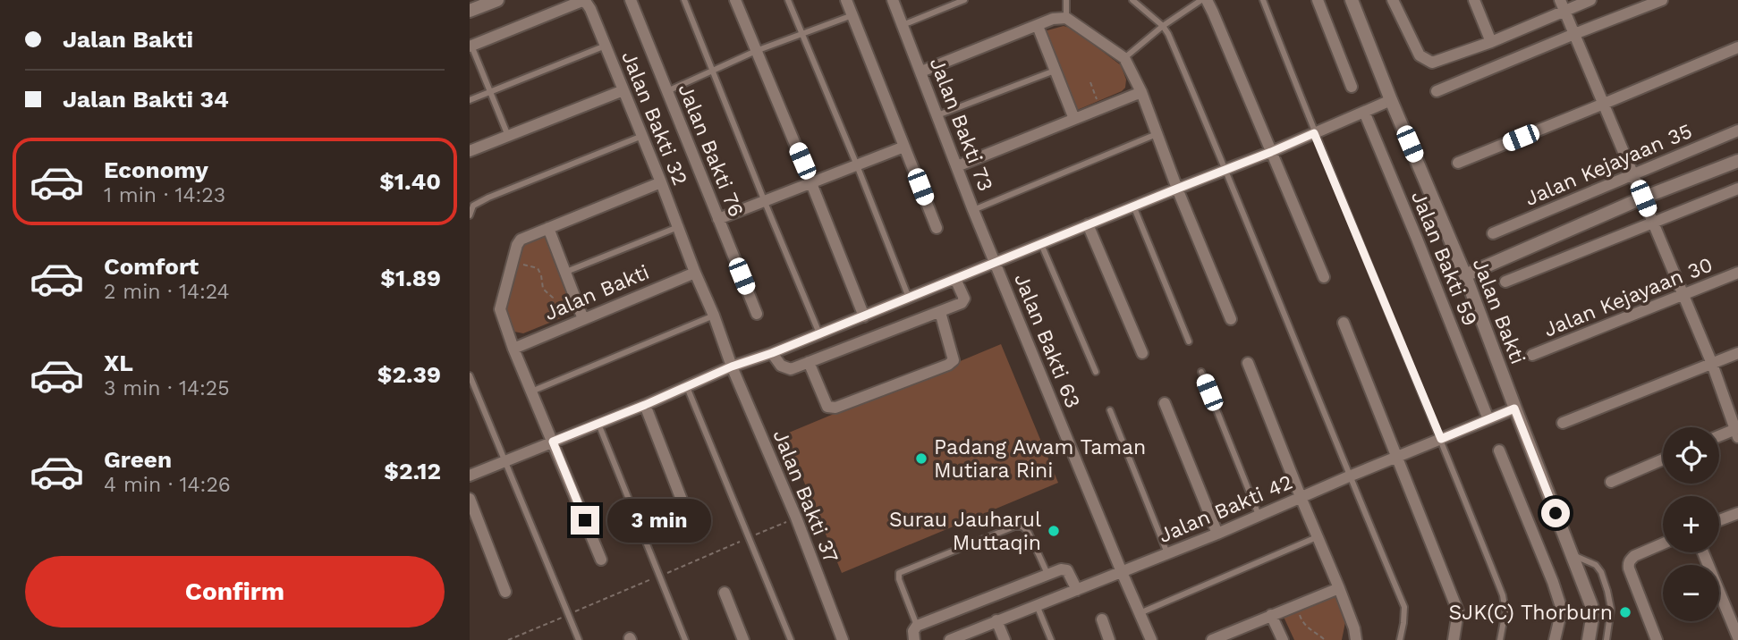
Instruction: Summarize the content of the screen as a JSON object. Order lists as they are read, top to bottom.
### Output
{
  "streets": {
    "street": [
      "Jalan Bakti 32",
      "Jalan Bakti 73",
      "Jalan Bakti 76",
      "Jalan Kejayaan 35",
      "Jalan Bakti 59",
      "Jalan Bakti",
      "Jalan Kejayaan 30",
      "Jalan Bakti 63",
      "Jalan Bakti 37",
      "Jalan Bakti 42"
    ]
  },
  "crossings": [
    ["Jalan Bakti 32", "Jalan Bakti"],
    ["Jalan Bakti 32", "Jalan Bakti 37"],
    ["Jalan Bakti 73", "Jalan Bakti 63"],
    ["Jalan Bakti 59", "Jalan Bakti 42"],
    ["Jalan Bakti", "Jalan Bakti 42"],
    ["Jalan Bakti 63", "Jalan Bakti 42"]
  ],
  "places": ["Padang Awam Taman Mutiara Rini", "Surau Jauharul Muttaqin", "SJK(C) Thorburn"],
  "page": {
    "banner": ["Jalan Bakti", "Jalan Bakti 34"],
    "list": [
      {
        "name": "Economy",
        "note": "1 min · 14:23",
        "value": "$1.40"
      },
      {
        "name": "Comfort",
        "note": "2 min · 14:24",
        "value": "$1.89"
      },
      {
        "name": "XL",
        "note": "3 min · 14:25",
        "value": "$2.39"
      },
      {
        "name": "Green",
        "note": "4 min · 14:26",
        "value": "$2.12"
      }
    ],
    "map_buttons": ["+", "−"],
    "bubble": "3 min",
    "buttons": "Confirm"
  }
}
